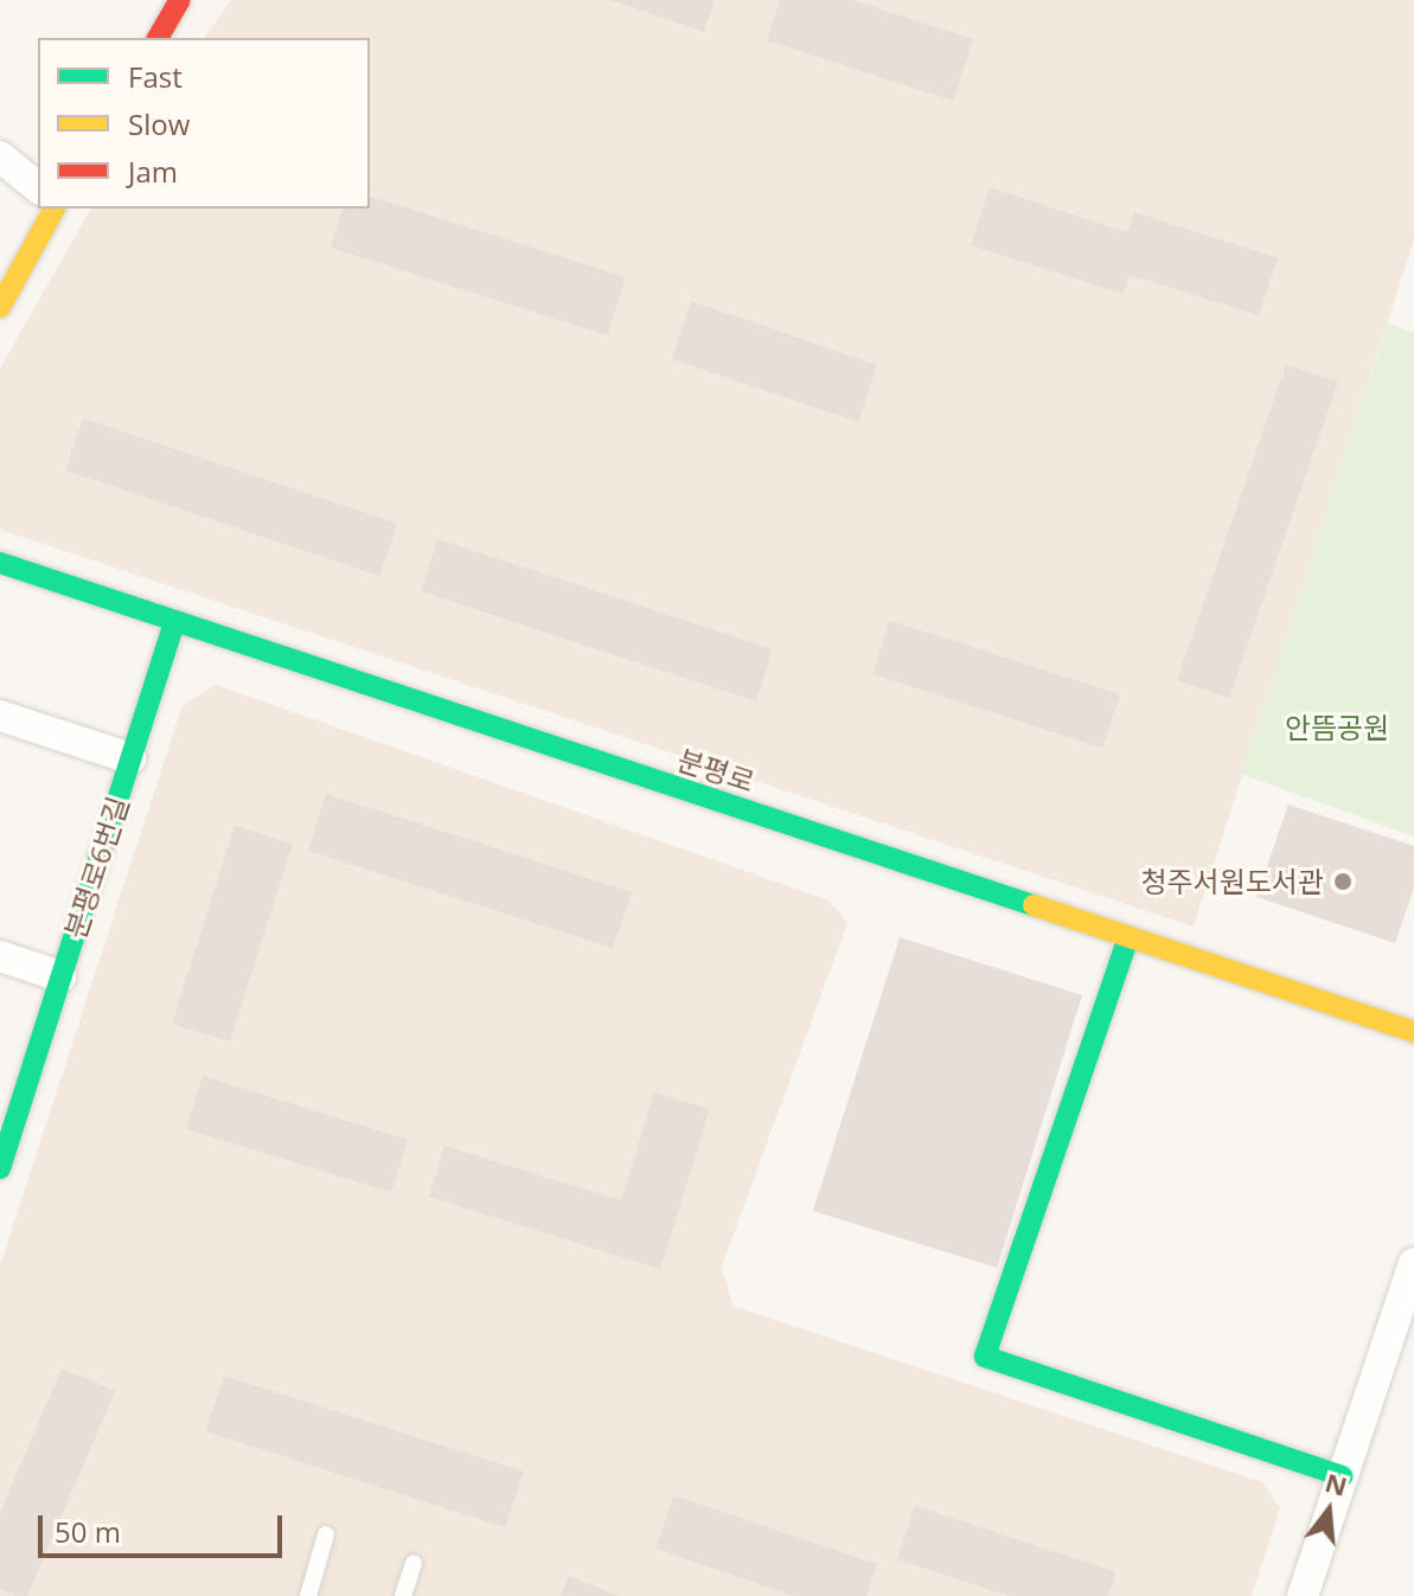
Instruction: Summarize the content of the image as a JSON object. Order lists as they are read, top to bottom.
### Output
{
  "streets": {
    "street": ["분평로", "분평로6번길"]
  },
  "crossings": [
    ["분평로", "분평로6번길"]
  ],
  "parks": ["안뜸공원"],
  "places": ["청주서원도서관"],
  "legend": ["Fast", "Slow", "Jam"],
  "scale_bar": "50 m",
  "north": "top"
}
